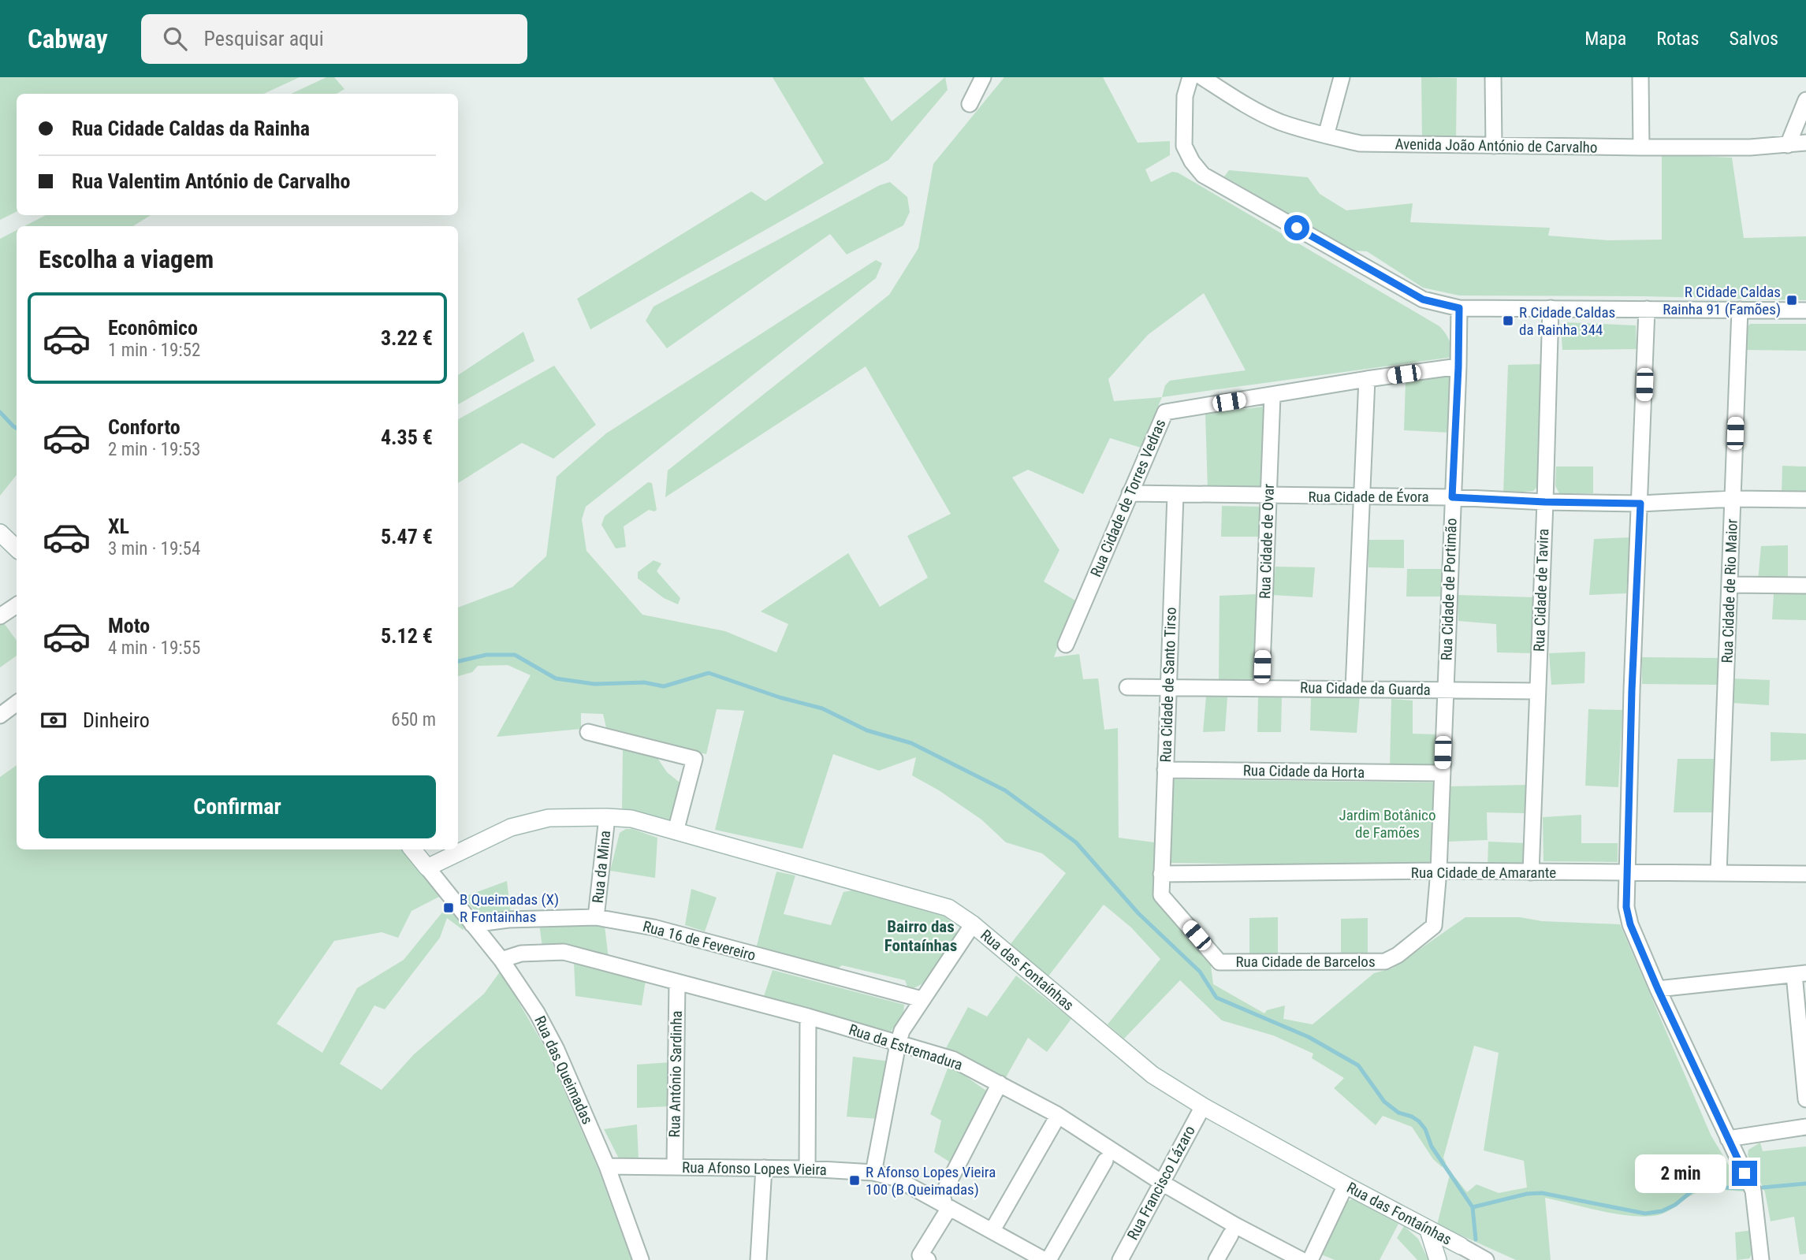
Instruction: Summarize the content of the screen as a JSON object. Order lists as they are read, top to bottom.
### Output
{
  "streets": {
    "street": [
      "Avenida João António de Carvalho",
      "Rua Cidade de Évora",
      "Rua Cidade de Torres Vedras",
      "Rua Cidade de Ovar",
      "Rua Cidade de Portimão",
      "Rua Cidade de Tavira",
      "Rua Cidade de Rio Maior",
      "Rua Cidade de Santo Tirso",
      "Rua Cidade da Guarda",
      "Rua Cidade da Horta",
      "Rua da Mina",
      "Rua Cidade de Amarante",
      "Rua 16 de Fevereiro",
      "Rua Cidade de Barcelos",
      "Rua das Fontaínhas",
      "Rua da Estremadura",
      "Rua das Queimadas",
      "Rua António Sardinha",
      "Rua Afonso Lopes Vieira",
      "Rua Francisco Lázaro"
    ]
  },
  "crossings": [
    ["Rua Cidade de Évora", "Rua Cidade de Torres Vedras"],
    ["Rua Cidade de Évora", "Rua Cidade de Ovar"],
    ["Rua Cidade de Évora", "Rua Cidade de Portimão"],
    ["Rua Cidade de Évora", "Rua Cidade de Tavira"],
    ["Rua Cidade de Évora", "Rua Cidade de Rio Maior"],
    ["Rua Cidade de Évora", "Rua Cidade de Santo Tirso"],
    ["Rua Cidade de Torres Vedras", "Rua Cidade de Ovar"],
    ["Rua Cidade de Torres Vedras", "Rua Cidade de Portimão"],
    ["Rua Cidade de Ovar", "Rua Cidade da Guarda"],
    ["Rua Cidade de Portimão", "Rua Cidade da Guarda"],
    ["Rua Cidade de Portimão", "Rua Cidade da Horta"],
    ["Rua Cidade de Portimão", "Rua Cidade de Amarante"],
    ["Rua Cidade de Portimão", "Rua Cidade de Barcelos"],
    ["Rua Cidade de Tavira", "Rua Cidade da Guarda"],
    ["Rua Cidade de Tavira", "Rua Cidade de Amarante"],
    ["Rua Cidade de Rio Maior", "Rua Cidade de Amarante"],
    ["Rua Cidade de Santo Tirso", "Rua Cidade da Guarda"],
    ["Rua Cidade de Santo Tirso", "Rua Cidade da Horta"],
    ["Rua Cidade de Santo Tirso", "Rua Cidade de Amarante"],
    ["Rua Cidade de Santo Tirso", "Rua Cidade de Barcelos"],
    ["Rua da Mina", "Rua 16 de Fevereiro"],
    ["Rua da Mina", "Rua das Fontaínhas"],
    ["Rua Cidade de Amarante", "Rua Cidade de Barcelos"],
    ["Rua 16 de Fevereiro", "Rua das Queimadas"],
    ["Rua das Fontaínhas", "Rua das Queimadas"],
    ["Rua das Fontaínhas", "Rua Francisco Lázaro"],
    ["Rua da Estremadura", "Rua das Queimadas"],
    ["Rua da Estremadura", "Rua António Sardinha"],
    ["Rua da Estremadura", "Rua Francisco Lázaro"],
    ["Rua das Queimadas", "Rua Afonso Lopes Vieira"],
    ["Rua António Sardinha", "Rua Afonso Lopes Vieira"]
  ],
  "districts": ["Bairro das Fontaínhas"],
  "parks": ["Jardim Botânico de Famões"],
  "places": {
    "transit": [
      "R Cidade Caldas Rainha 91 (Famões)",
      "R Cidade Caldas da Rainha 344",
      "B Queimadas (X) R Fontainhas",
      "R Afonso Lopes Vieira 100 (B Queimadas)"
    ]
  },
  "page": {
    "header": "Cabway",
    "search": "Pesquisar aqui",
    "nav": ["Mapa", "Rotas", "Salvos"],
    "banner": ["Rua Cidade Caldas da Rainha", "Rua Valentim António de Carvalho"],
    "heading": "Escolha a viagem",
    "list": [
      {
        "name": "Econômico",
        "note": "1 min · 19:52",
        "value": "3.22 €"
      },
      {
        "name": "Conforto",
        "note": "2 min · 19:53",
        "value": "4.35 €"
      },
      {
        "name": "XL",
        "note": "3 min · 19:54",
        "value": "5.47 €"
      },
      {
        "name": "Moto",
        "note": "4 min · 19:55",
        "value": "5.12 €"
      }
    ],
    "pay": ["Dinheiro", "650 m"],
    "buttons": "Confirmar",
    "bubble": "2 min"
  }
}
